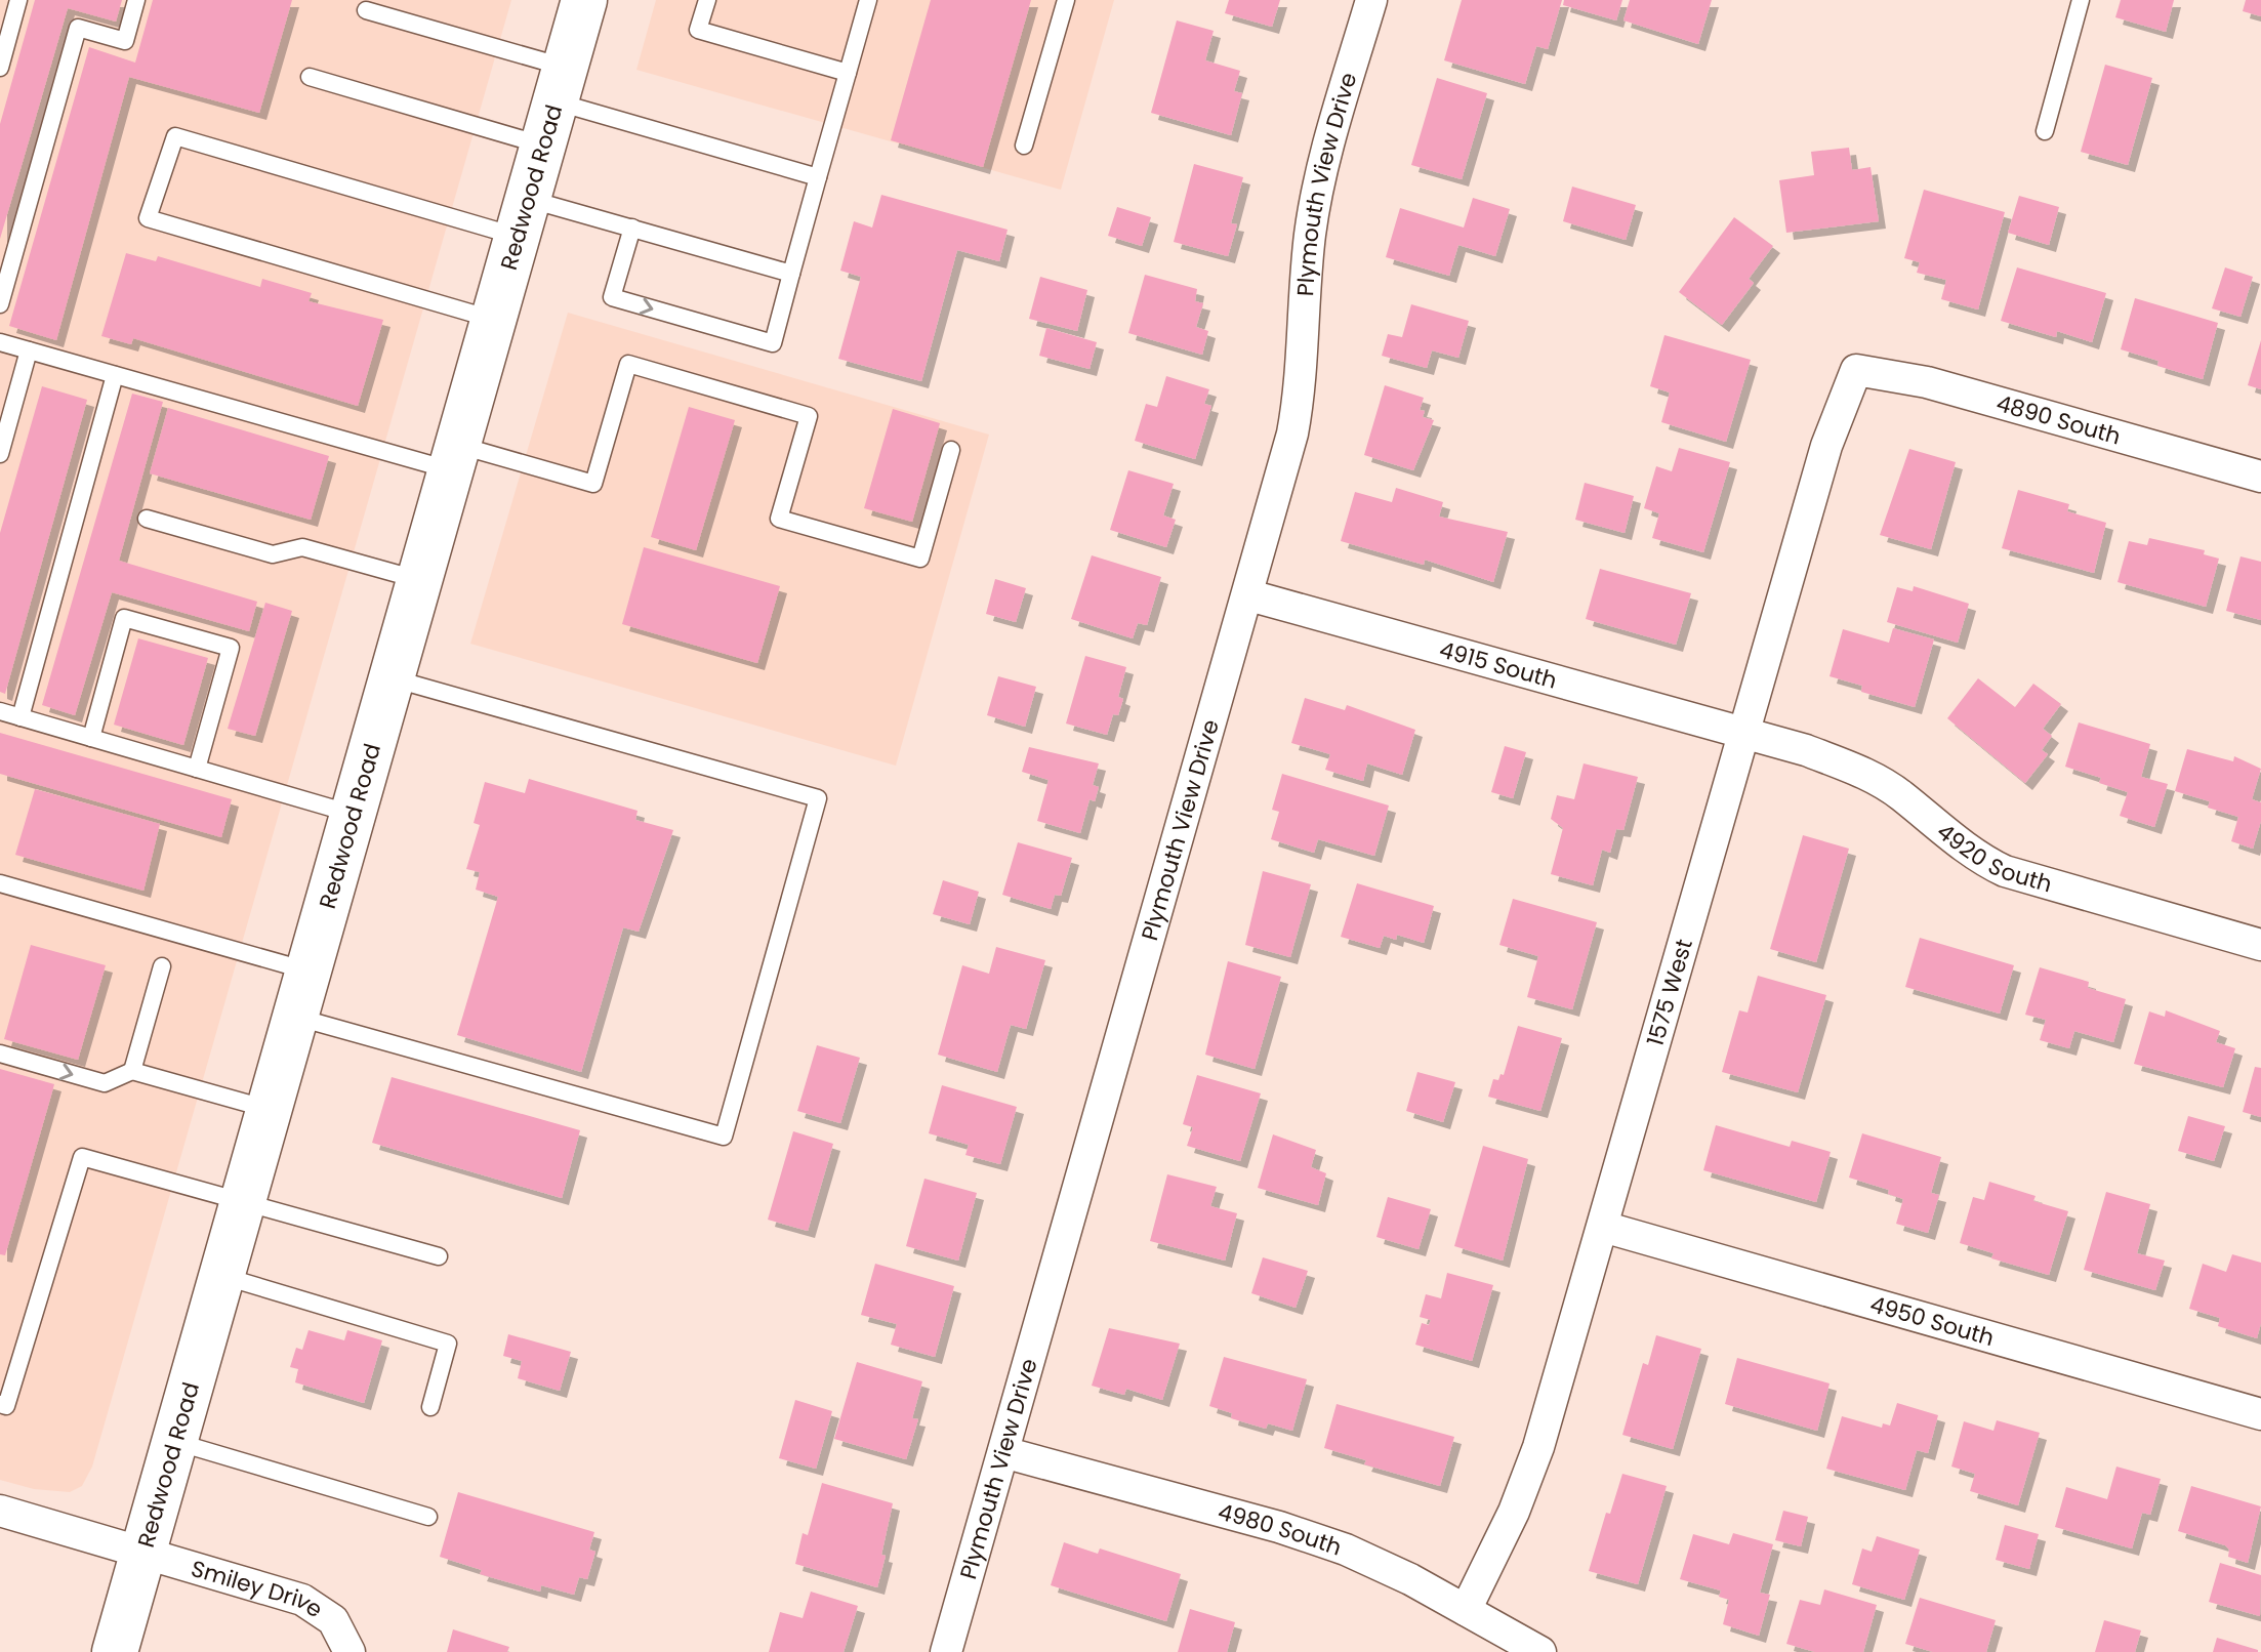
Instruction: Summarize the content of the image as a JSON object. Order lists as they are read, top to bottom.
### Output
{
  "streets": {
    "main road": ["Redwood Road"],
    "street": [
      "Plymouth View Drive",
      "4890 South",
      "4915 South",
      "4920 South",
      "1575 West",
      "4950 South",
      "4980 South",
      "Smiley Drive"
    ]
  },
  "crossings": [
    ["Plymouth View Drive", "4915 South"],
    ["Plymouth View Drive", "4980 South"],
    ["Redwood Road", "Smiley Drive"],
    ["4890 South", "1575 West"],
    ["4915 South", "4920 South"],
    ["4915 South", "1575 West"],
    ["4920 South", "1575 West"],
    ["1575 West", "4950 South"],
    ["1575 West", "4980 South"]
  ]
}
